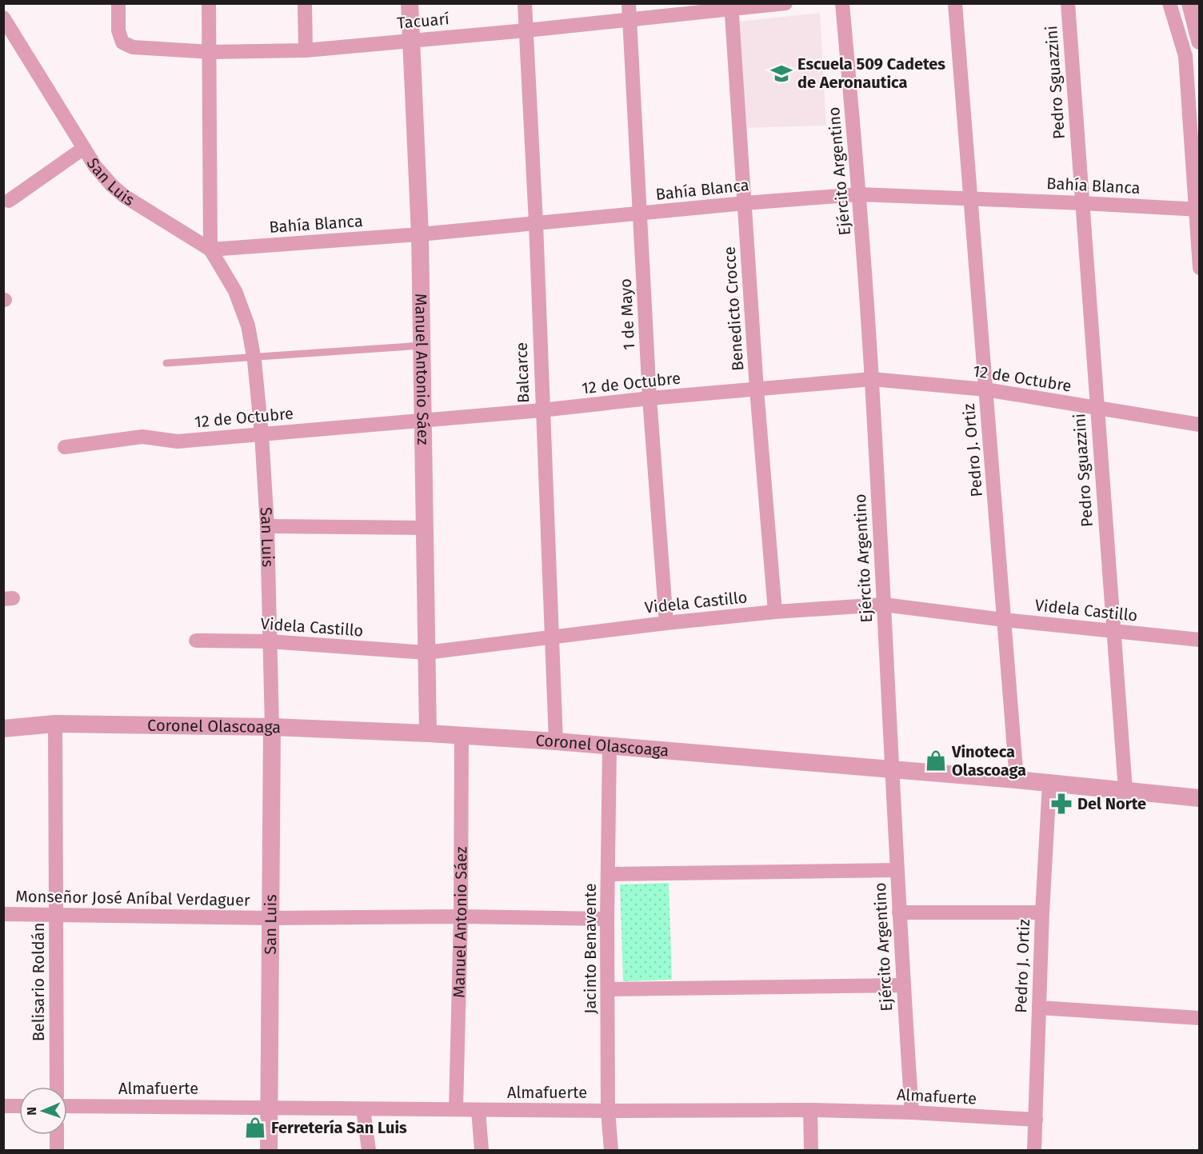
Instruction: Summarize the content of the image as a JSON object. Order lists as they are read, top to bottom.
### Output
{
  "streets": {
    "street": [
      "Tacuarí",
      "Pedro Sguazzini",
      "Ejército Argentino",
      "San Luis",
      "Bahía Blanca",
      "Benedicto Crocce",
      "1 de Mayo",
      "Manuel Antonio Sáez",
      "Balcarce",
      "12 de Octubre",
      "Pedro J. Ortiz",
      "Videla Castillo",
      "Coronel Olascoaga",
      "Monseñor José Aníbal Verdaguer",
      "Jacinto Benavente",
      "Belisario Roldán",
      "Almafuerte"
    ]
  },
  "crossings": [
    ["Tacuarí", "Benedicto Crocce"],
    ["Tacuarí", "1 de Mayo"],
    ["Tacuarí", "Manuel Antonio Sáez"],
    ["Tacuarí", "Balcarce"],
    ["Pedro Sguazzini", "Bahía Blanca"],
    ["Pedro Sguazzini", "12 de Octubre"],
    ["Pedro Sguazzini", "Videla Castillo"],
    ["Pedro Sguazzini", "Coronel Olascoaga"],
    ["Ejército Argentino", "Bahía Blanca"],
    ["Ejército Argentino", "12 de Octubre"],
    ["Ejército Argentino", "Videla Castillo"],
    ["Ejército Argentino", "Coronel Olascoaga"],
    ["Ejército Argentino", "Almafuerte"],
    ["San Luis", "Bahía Blanca"],
    ["San Luis", "12 de Octubre"],
    ["San Luis", "Videla Castillo"],
    ["San Luis", "Coronel Olascoaga"],
    ["San Luis", "Monseñor José Aníbal Verdaguer"],
    ["San Luis", "Almafuerte"],
    ["Bahía Blanca", "Benedicto Crocce"],
    ["Bahía Blanca", "1 de Mayo"],
    ["Bahía Blanca", "Manuel Antonio Sáez"],
    ["Bahía Blanca", "Balcarce"],
    ["Bahía Blanca", "Pedro J. Ortiz"],
    ["Benedicto Crocce", "12 de Octubre"],
    ["Benedicto Crocce", "Videla Castillo"],
    ["1 de Mayo", "12 de Octubre"],
    ["1 de Mayo", "Videla Castillo"],
    ["Manuel Antonio Sáez", "12 de Octubre"],
    ["Manuel Antonio Sáez", "Videla Castillo"],
    ["Manuel Antonio Sáez", "Coronel Olascoaga"],
    ["Manuel Antonio Sáez", "Monseñor José Aníbal Verdaguer"],
    ["Manuel Antonio Sáez", "Almafuerte"],
    ["Balcarce", "12 de Octubre"],
    ["Balcarce", "Videla Castillo"],
    ["Balcarce", "Coronel Olascoaga"],
    ["12 de Octubre", "Pedro J. Ortiz"],
    ["Pedro J. Ortiz", "Videla Castillo"],
    ["Pedro J. Ortiz", "Coronel Olascoaga"],
    ["Pedro J. Ortiz", "Almafuerte"],
    ["Coronel Olascoaga", "Jacinto Benavente"],
    ["Coronel Olascoaga", "Belisario Roldán"],
    ["Monseñor José Aníbal Verdaguer", "Jacinto Benavente"],
    ["Monseñor José Aníbal Verdaguer", "Belisario Roldán"],
    ["Jacinto Benavente", "Almafuerte"]
  ],
  "places": {
    "school or university": ["Escuela 509 Cadetes de Aeronautica"],
    "shop": ["Vinoteca Olascoaga", "Ferretería San Luis"],
    "pharmacy": ["Del Norte"]
  },
  "north": "left"
}
